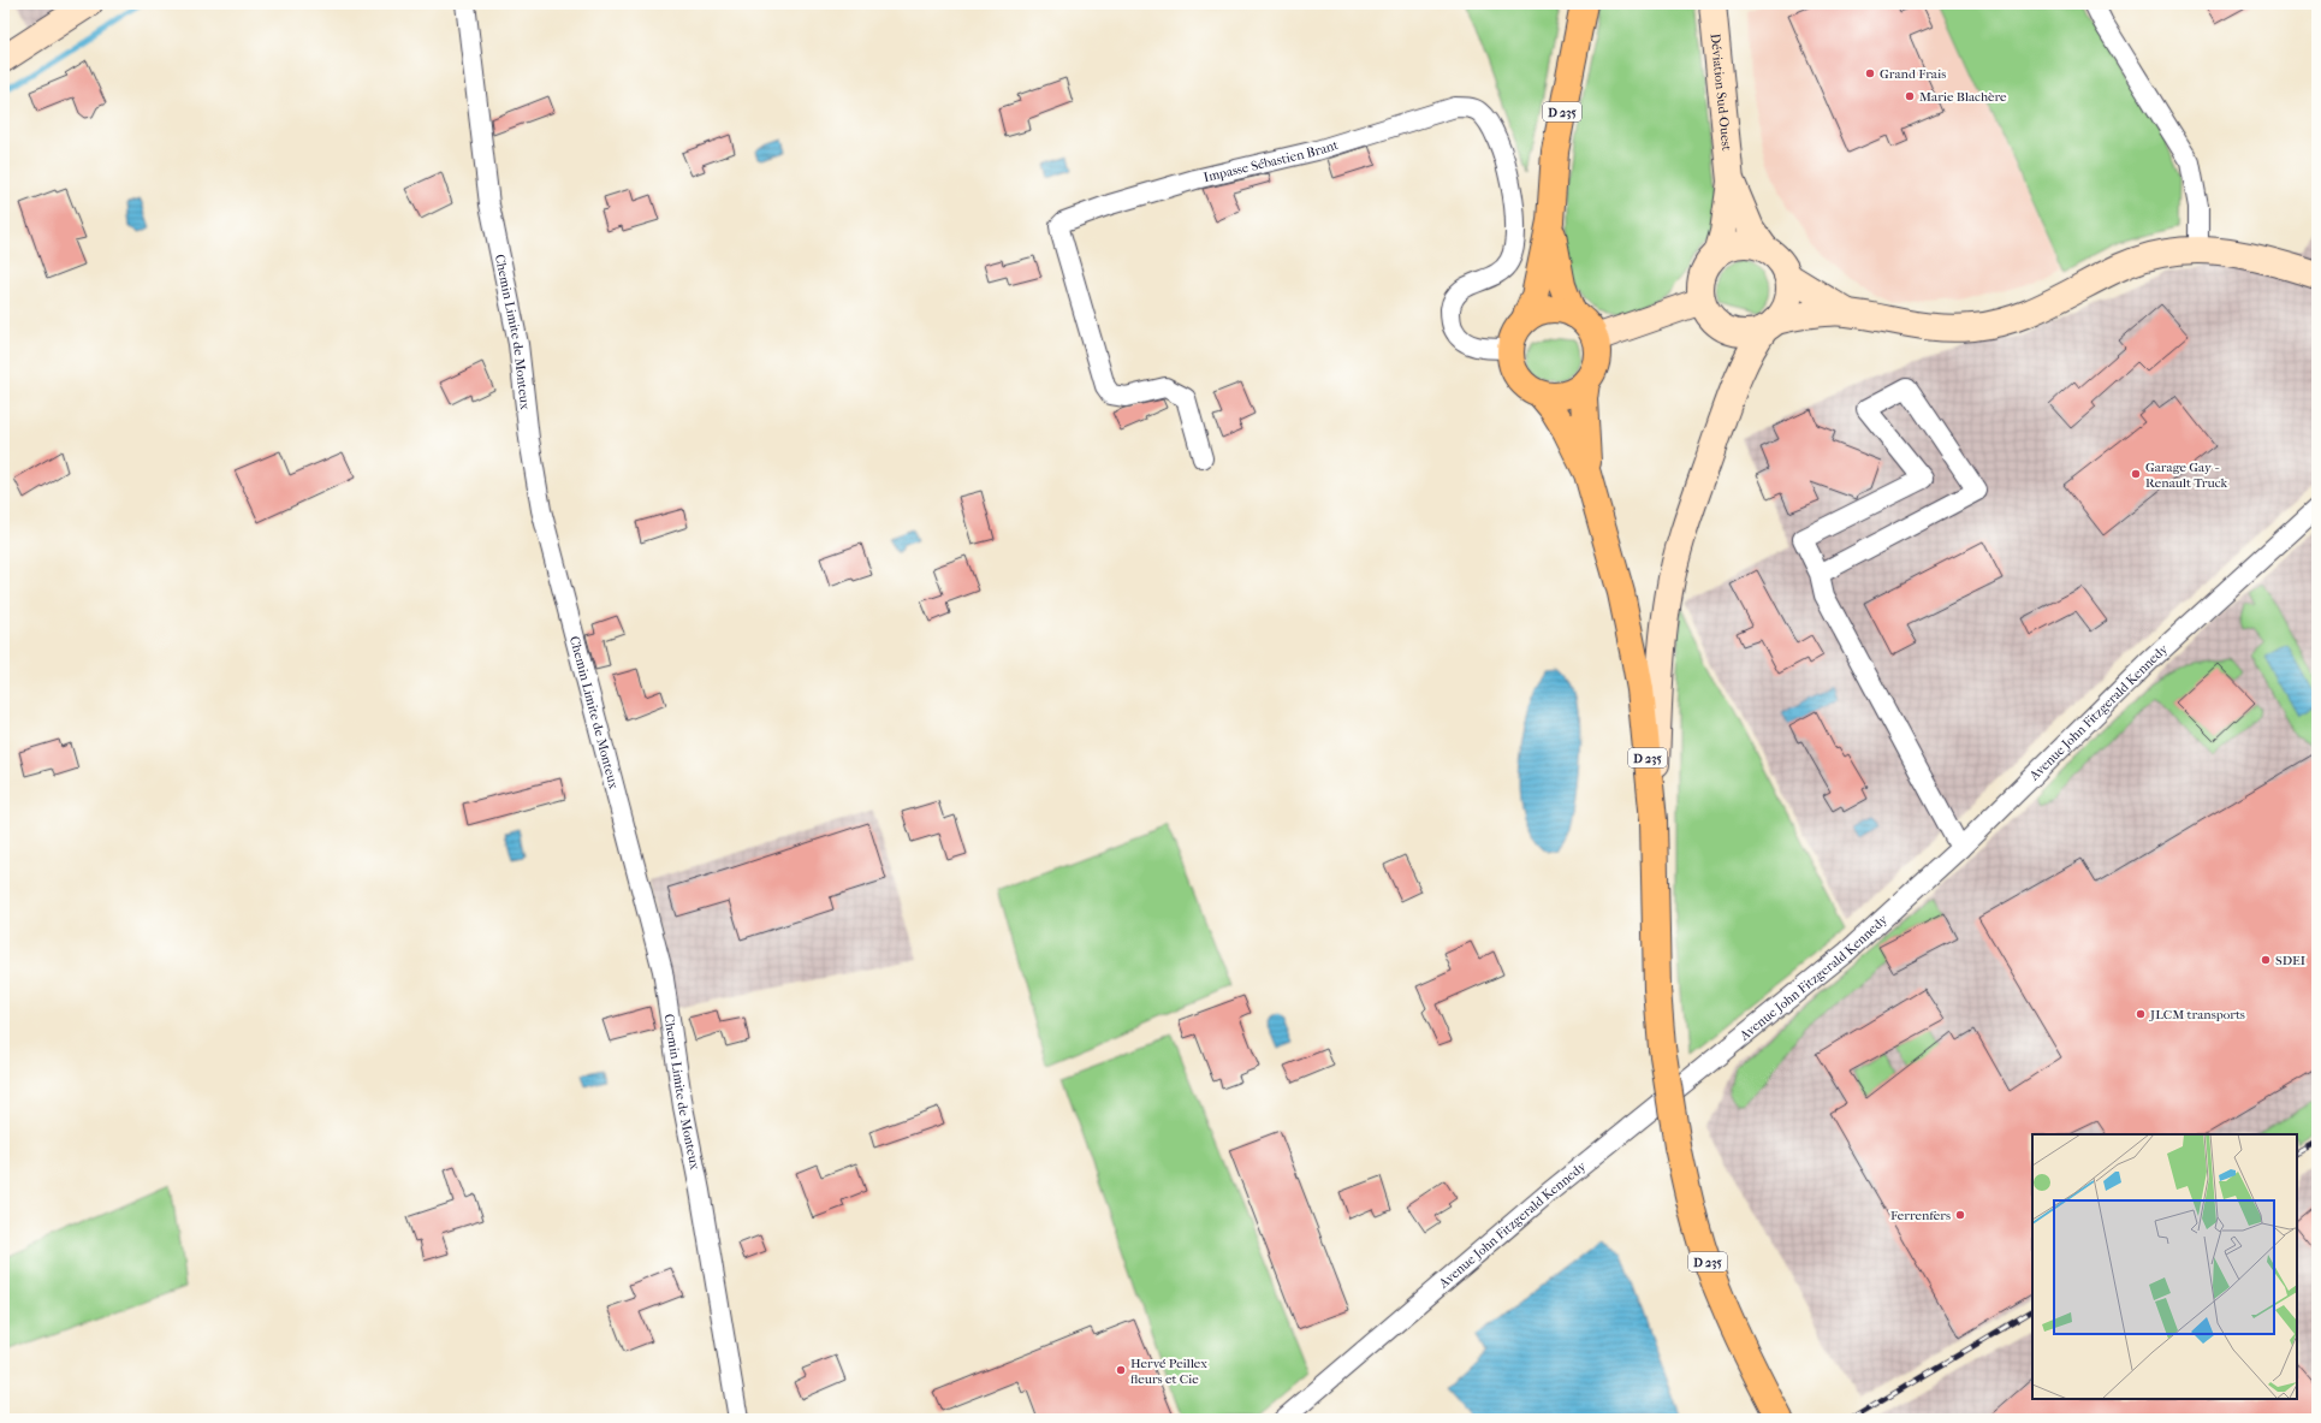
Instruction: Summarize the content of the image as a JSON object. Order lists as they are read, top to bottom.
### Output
{
  "streets": {
    "main road": ["Déviation Sud-Ouest", "D 235"],
    "street": ["Impasse Sébastien Brant", "Chemin Limite de Monteux", "Avenue John Fitzgerald Kennedy"]
  },
  "crossings": [
    ["D 235", "Impasse Sébastien Brant"]
  ],
  "places": [
    "Grand Frais",
    "Marie Blachère",
    "Garage Gay - Renault Truck",
    "SDEI",
    "JLCM transports",
    "Ferrenfers",
    "Hervé Peillex fleurs et Cie"
  ]
}
